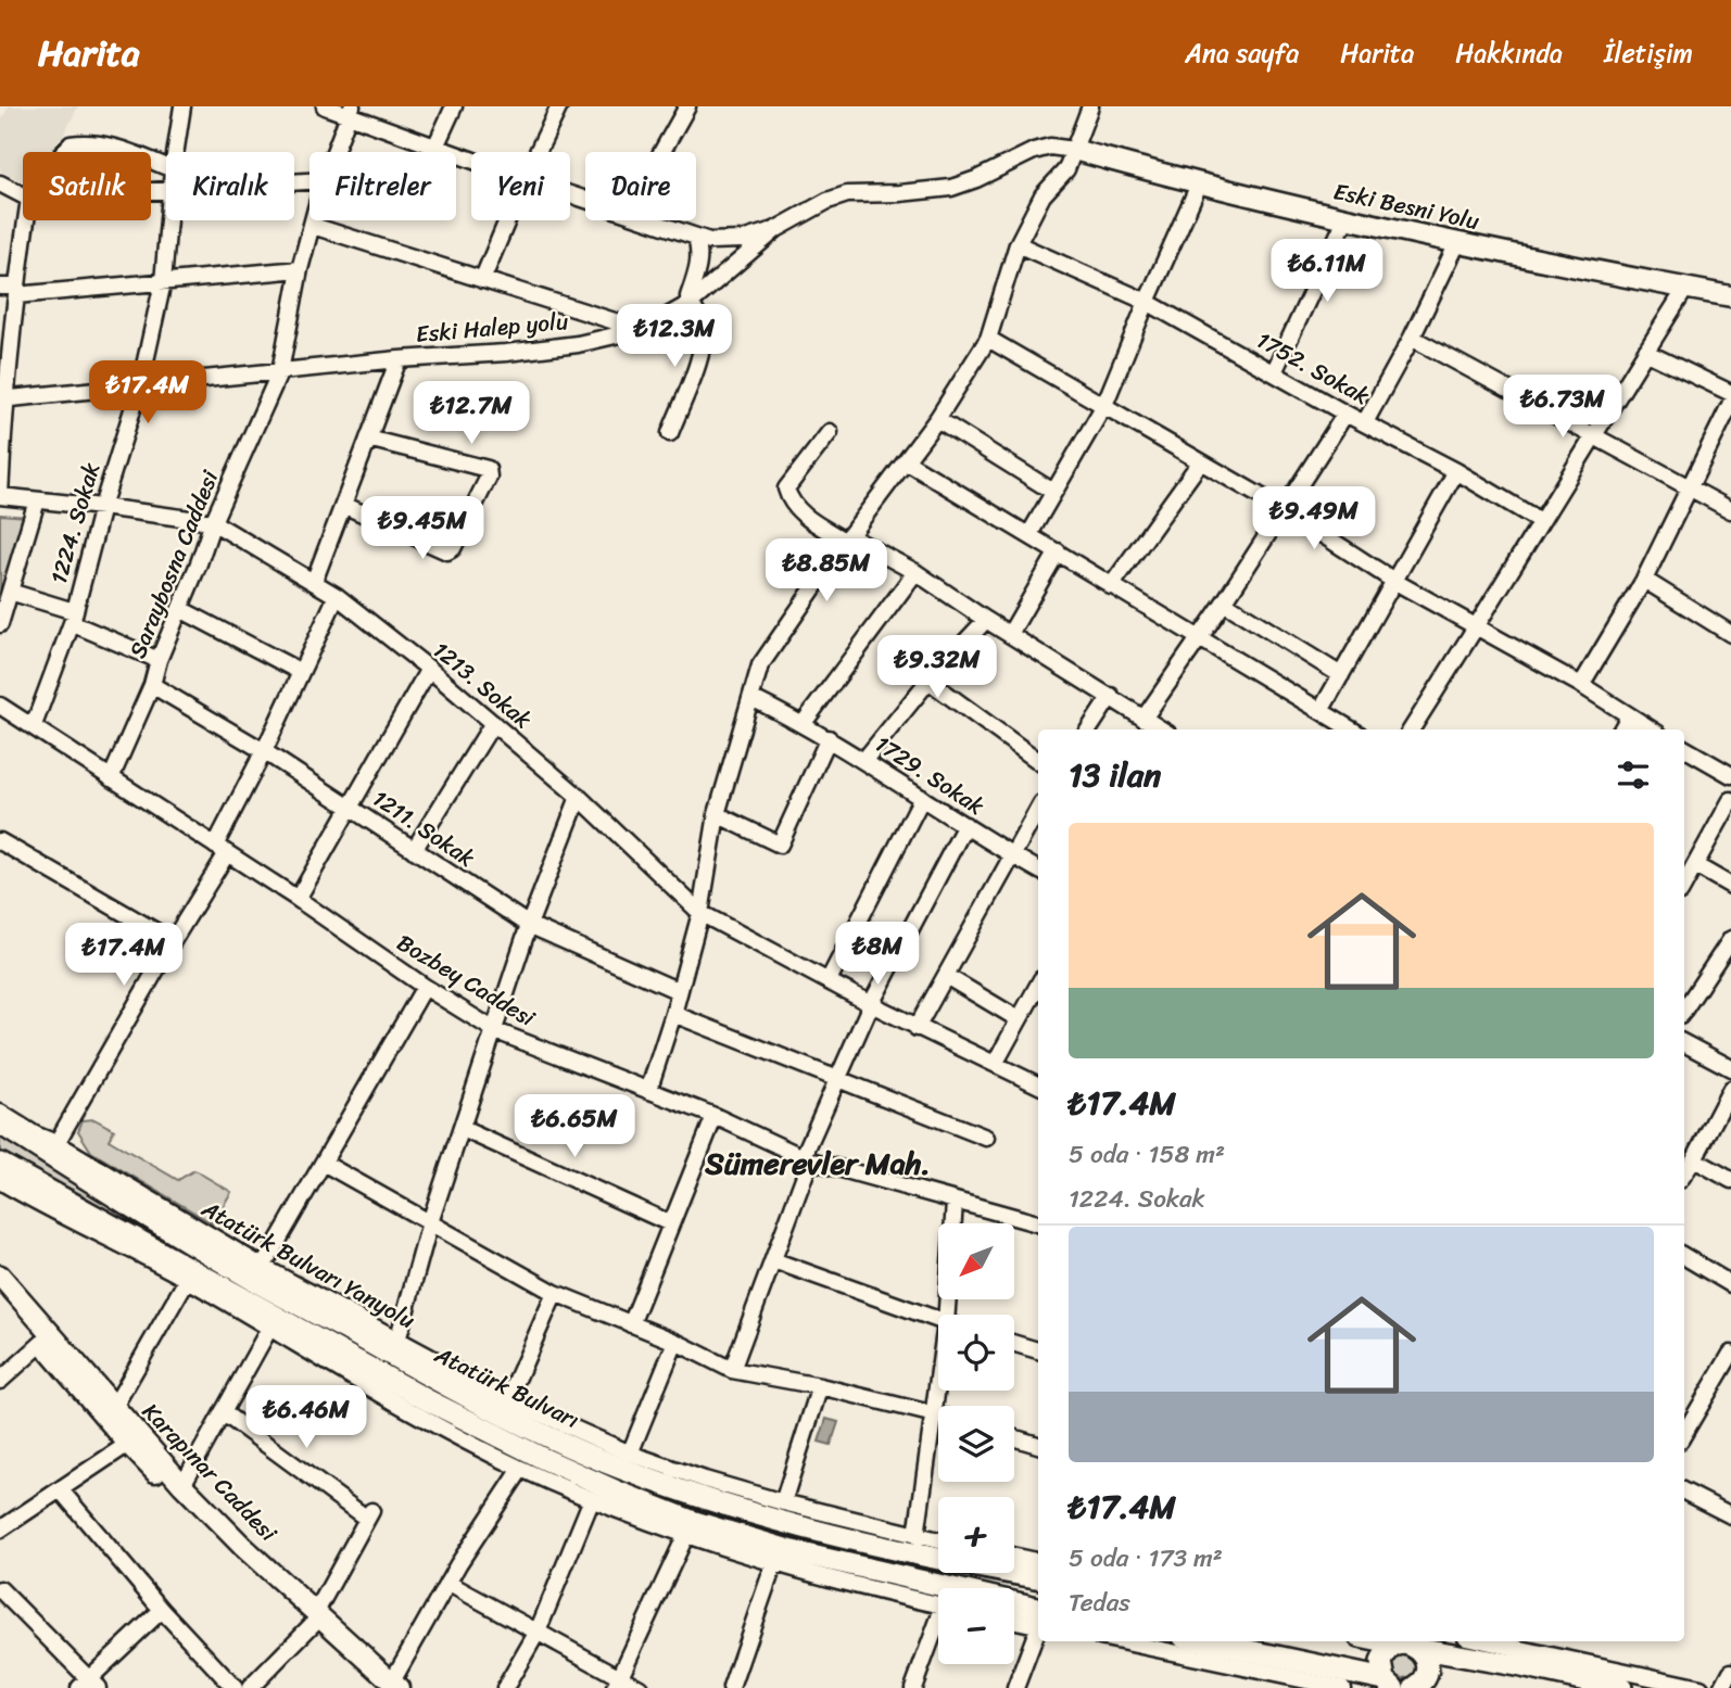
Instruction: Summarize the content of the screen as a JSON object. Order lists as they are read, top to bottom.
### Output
{
  "streets": {
    "highway": ["Atatürk Bulvarı"],
    "main road": ["Eski Besni Yolu", "Karapınar Caddesi"],
    "street": [
      "Eski Halep yolu",
      "1752. Sokak",
      "1224. Sokak",
      "Saraybosna Caddesi",
      "1213. Sokak",
      "1729. Sokak",
      "1211. Sokak",
      "Bozbey Caddesi",
      "Atatürk Bulvarı Yanyolu"
    ]
  },
  "crossings": [
    ["Eski Besni Yolu", "Eski Halep yolu"],
    ["Eski Halep yolu", "1224. Sokak"],
    ["Eski Halep yolu", "Saraybosna Caddesi"],
    ["1224. Sokak", "Bozbey Caddesi"],
    ["Saraybosna Caddesi", "1213. Sokak"],
    ["Saraybosna Caddesi", "1211. Sokak"],
    ["Saraybosna Caddesi", "Bozbey Caddesi"]
  ],
  "districts": ["Sümerevler Mah."],
  "north": "bottom left",
  "page": {
    "header": "Harita",
    "nav": [
      "Ana sayfa",
      "Harita",
      "Hakkında",
      "İletişim"
    ],
    "chip": [
      "Satılık",
      "Kiralık",
      "Filtreler",
      "Yeni",
      "Daire"
    ],
    "price": [
      "₺6.11M",
      "₺12.3M",
      "₺17.4M",
      "₺6.73M",
      "₺12.7M",
      "₺9.49M",
      "₺9.45M",
      "₺8.85M",
      "₺9.32M",
      "₺8M",
      "₺17.4M",
      "₺6.65M",
      "₺6.46M"
    ],
    "heading": "13 ilan",
    "list": [
      {
        "name": "₺17.4M",
        "note": "5 oda · 158 m² · 1224. Sokak"
      },
      {
        "name": "₺17.4M",
        "note": "5 oda · 173 m² · Tedas"
      }
    ],
    "map_buttons": ["+", "−"]
  }
}
